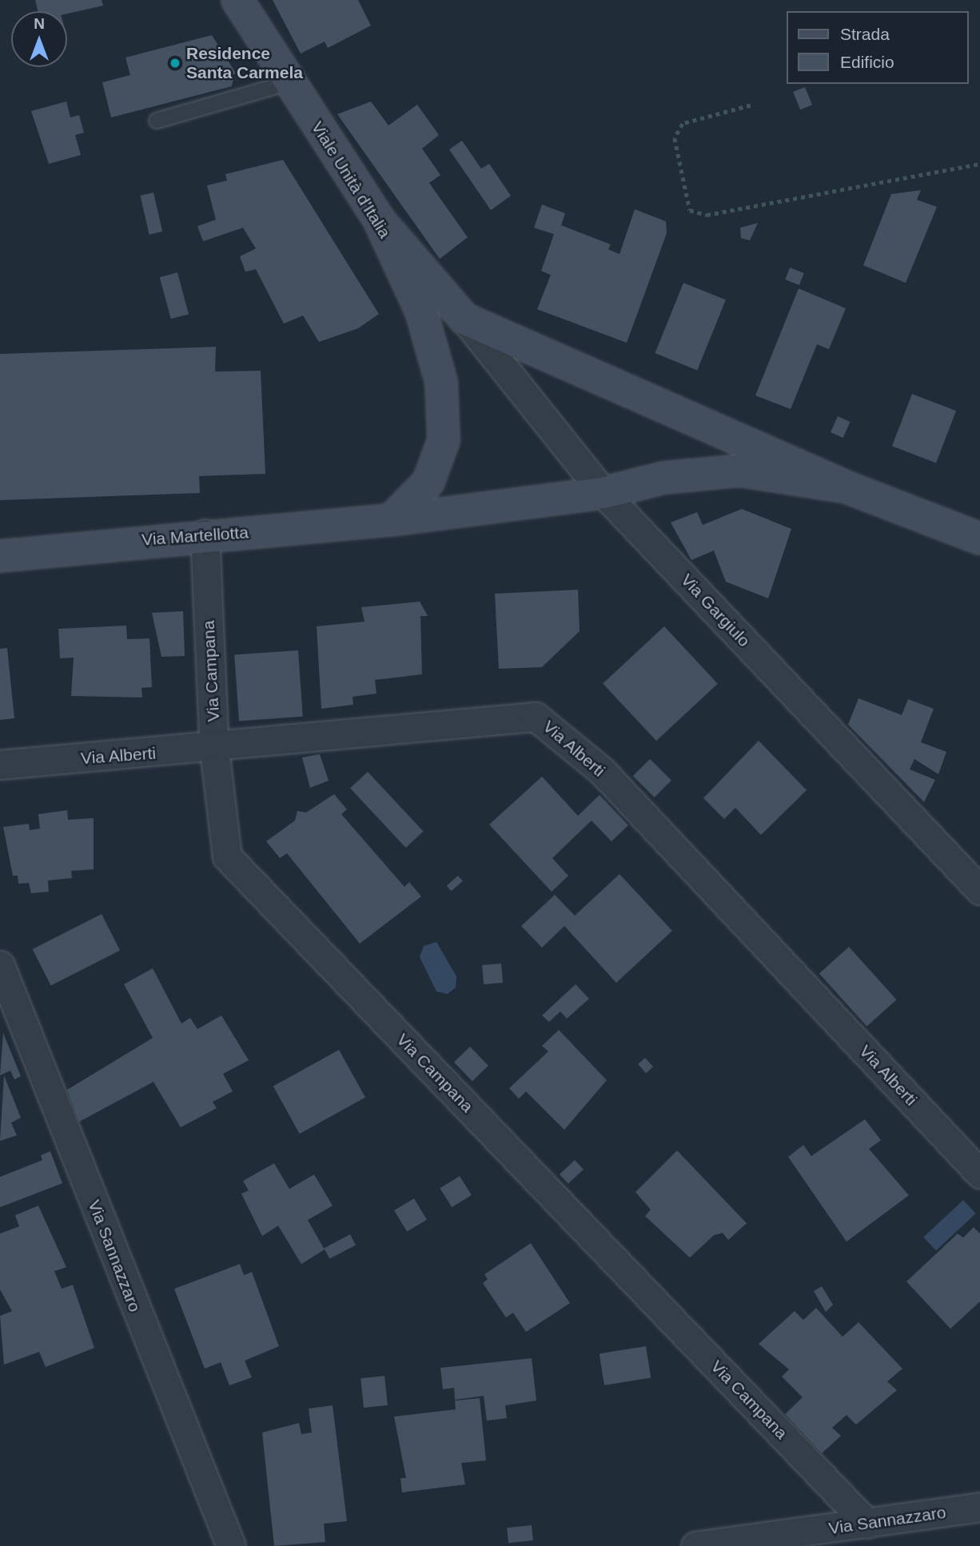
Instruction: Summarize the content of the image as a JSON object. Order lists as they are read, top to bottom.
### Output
{
  "streets": {
    "street": [
      "Viale Unità d'Italia",
      "Via Martellotta",
      "Via Gargiulo",
      "Via Campana",
      "Via Alberti",
      "Via Sannazzaro"
    ]
  },
  "crossings": [
    ["Viale Unità d'Italia", "Via Martellotta"],
    ["Via Martellotta", "Via Gargiulo"],
    ["Via Martellotta", "Via Campana"],
    ["Via Campana", "Via Alberti"],
    ["Via Campana", "Via Sannazzaro"]
  ],
  "places": ["Residence Santa Carmela"],
  "legend": ["Strada", "Edificio"],
  "north": "top"
}
